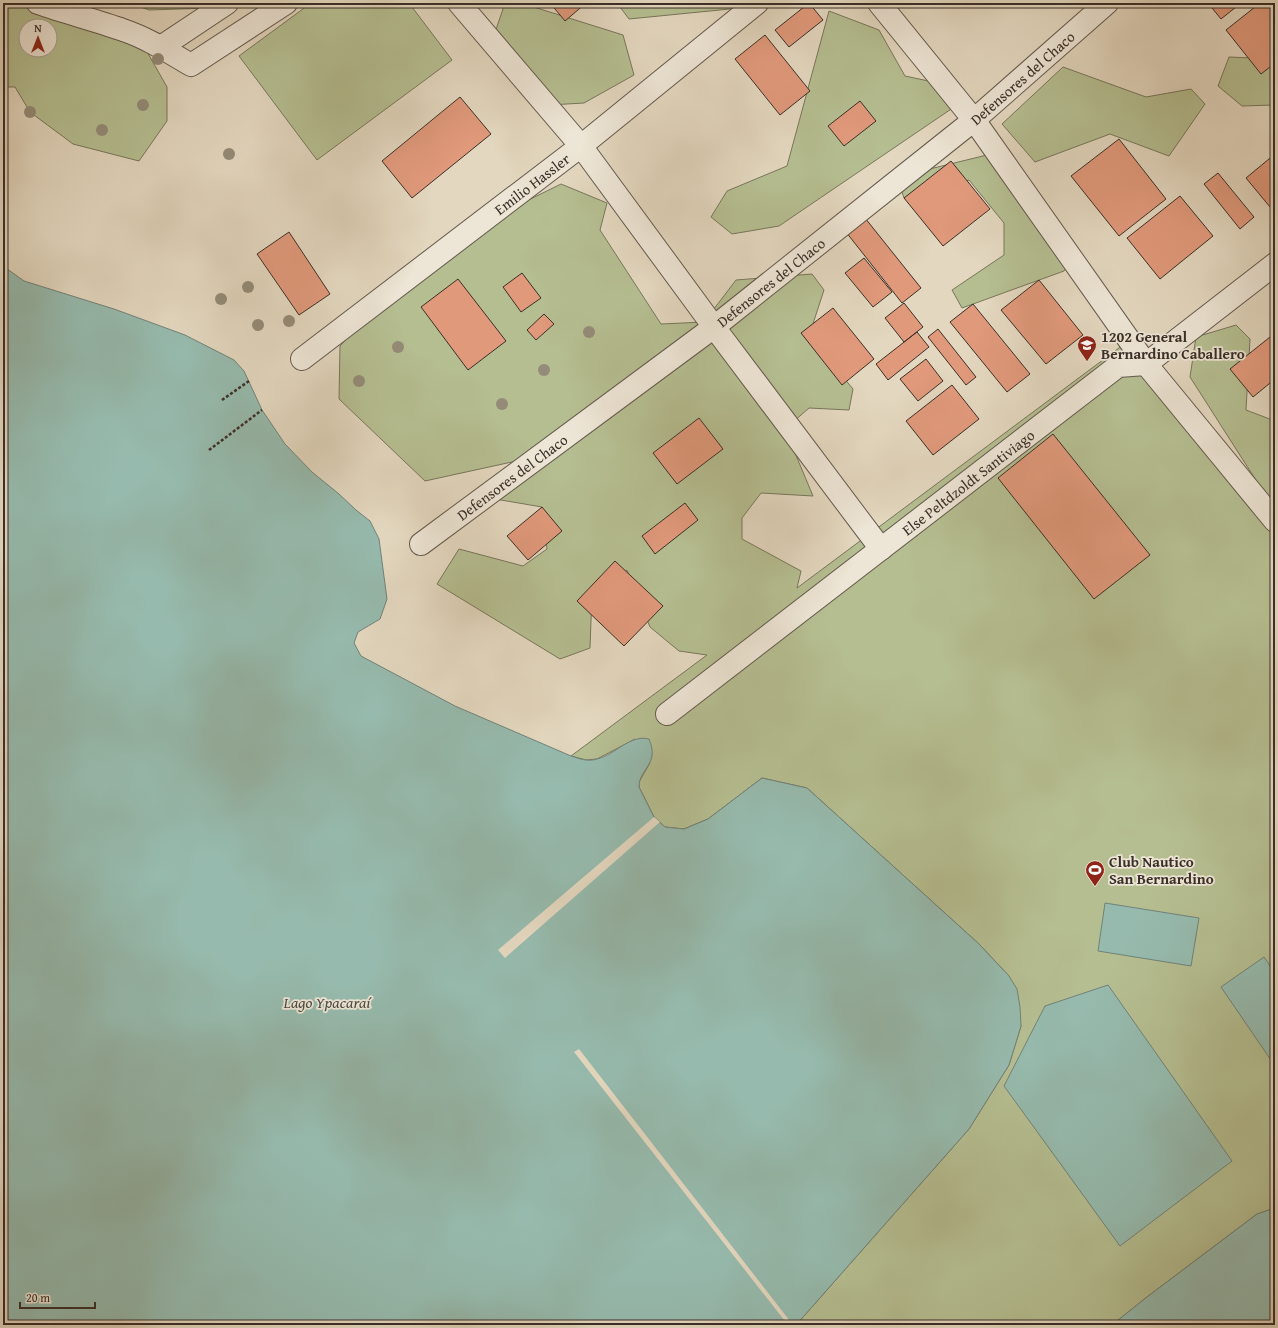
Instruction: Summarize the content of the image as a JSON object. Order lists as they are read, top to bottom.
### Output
{
  "streets": {
    "street": ["Defensores del Chaco", "Emilio Hassler", "Else Peltdzoldt Santiviago"]
  },
  "water": ["Lago Ypacaraí"],
  "places": {
    "school or university": ["1202 General Bernardino Caballero"],
    "sports": ["Club Nautico San Bernardino"]
  },
  "scale_bar": "20 m",
  "north": "top"
}
